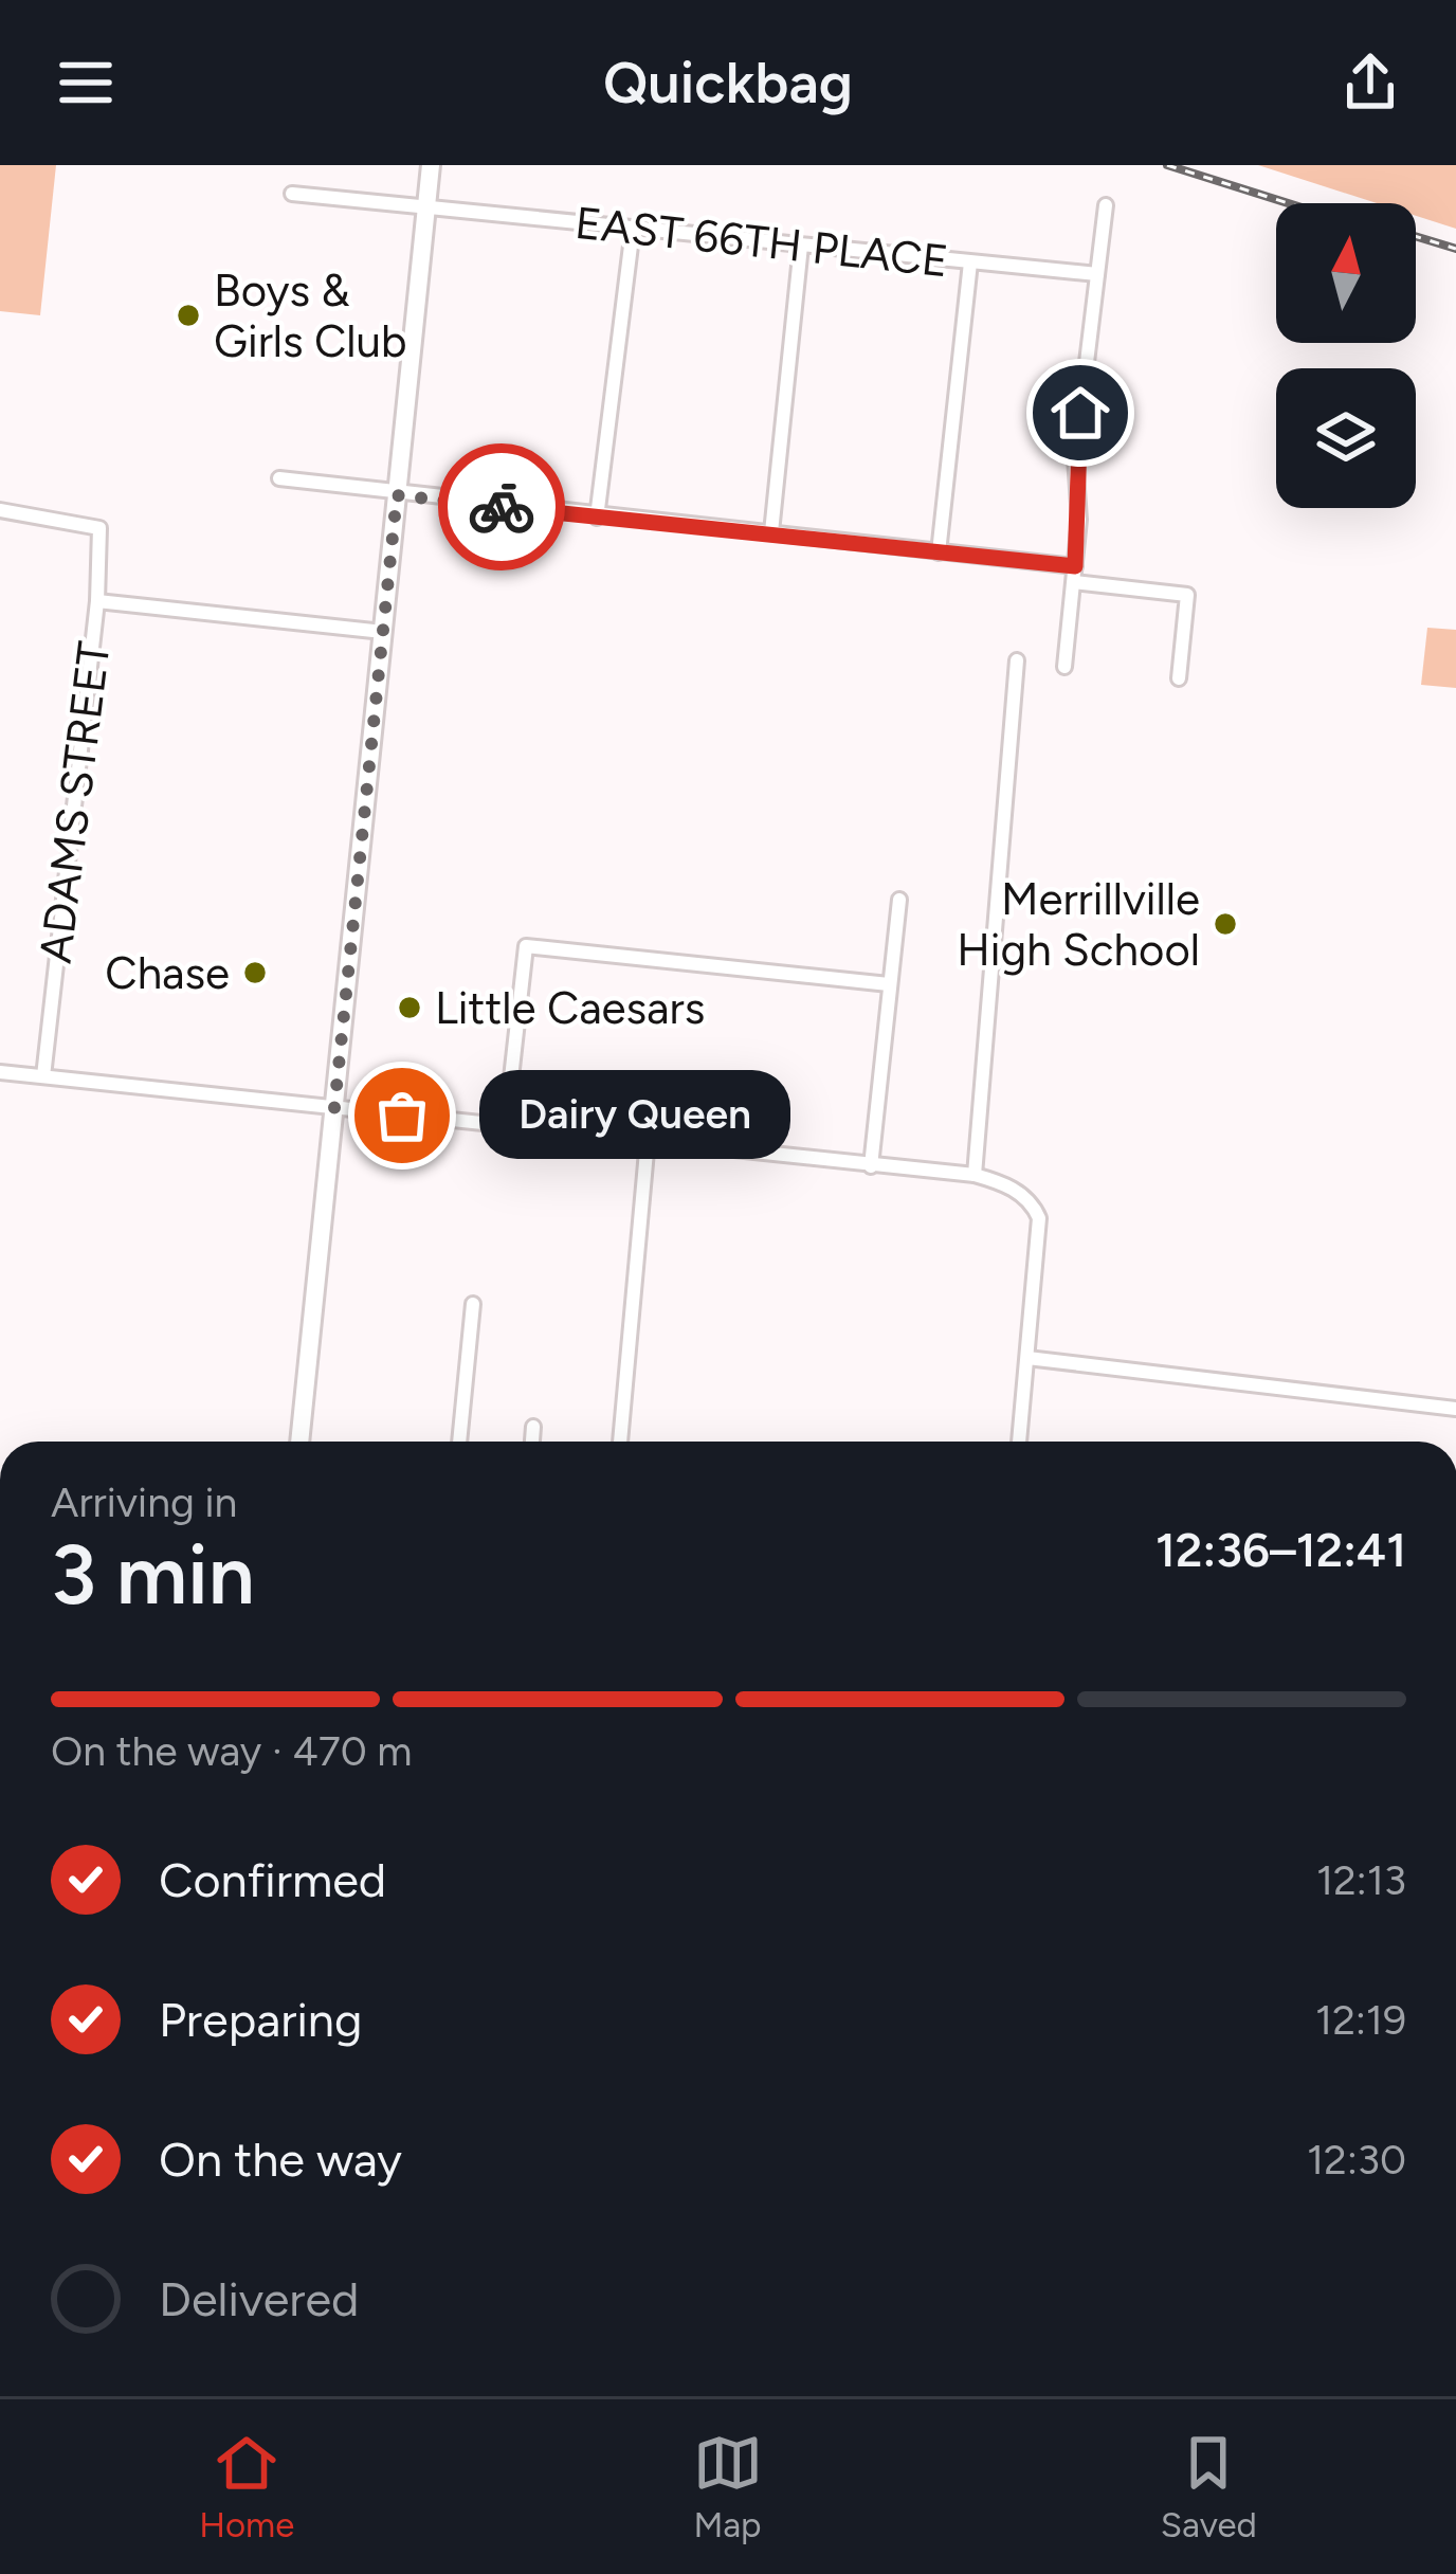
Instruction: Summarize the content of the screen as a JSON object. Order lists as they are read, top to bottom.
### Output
{
  "streets": {
    "street": ["EAST 66TH PLACE", "ADAMS STREET"]
  },
  "places": [
    "Boys & Girls Club",
    "Merrillville High School",
    "Chase",
    "Little Caesars",
    "Dairy Queen"
  ],
  "north": "top",
  "page": {
    "header": "Quickbag",
    "bubble": "Dairy Queen",
    "heading": ["3 min", "Arriving in", "12:36–12:41"],
    "bar": "On the way · 470 m",
    "list": [
      ["Confirmed", "12:13"],
      ["Preparing", "12:19"],
      ["On the way", "12:30"],
      "Delivered"
    ],
    "tabs": ["Home", "Map", "Saved"]
  }
}
